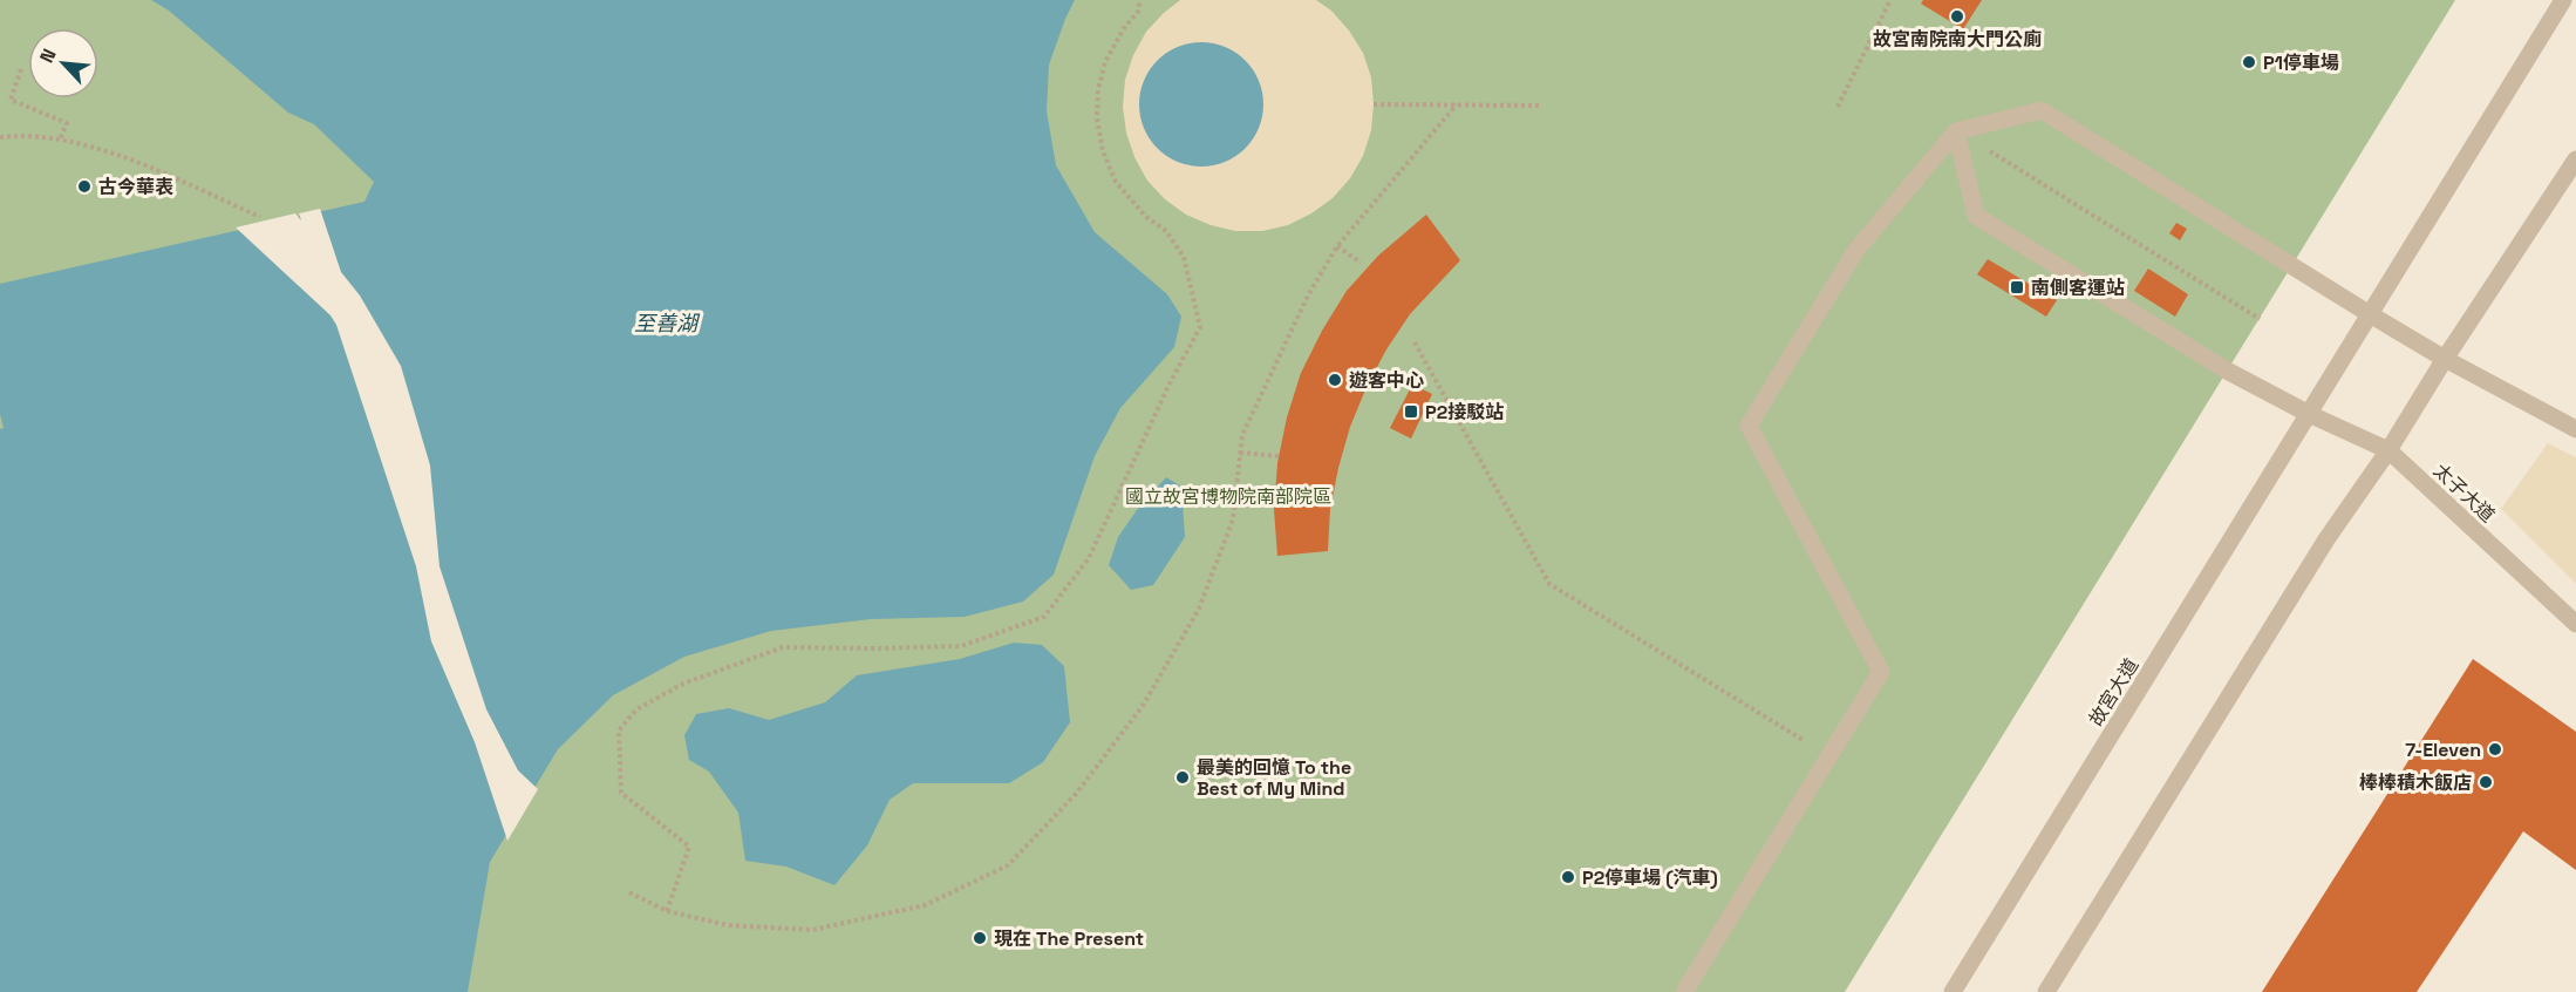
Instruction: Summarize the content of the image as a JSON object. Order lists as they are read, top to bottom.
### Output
{
  "streets": {
    "street": ["太子大道", "故宮大道"]
  },
  "crossings": [
    ["太子大道", "故宮大道"]
  ],
  "water": ["至善湖"],
  "parks": ["國立故宮博物院南部院區"],
  "places": {
    "other": [
      "故宮南院南大門公廁",
      "P1停車場",
      "古今華表",
      "遊客中心",
      "7-Eleven",
      "最美的回憶 To the Best of My Mind",
      "棒棒積木飯店",
      "P2停車場 (汽車)",
      "現在 The Present"
    ],
    "transit": ["南側客運站", "P2接駁站"]
  },
  "north": "top left"
}
